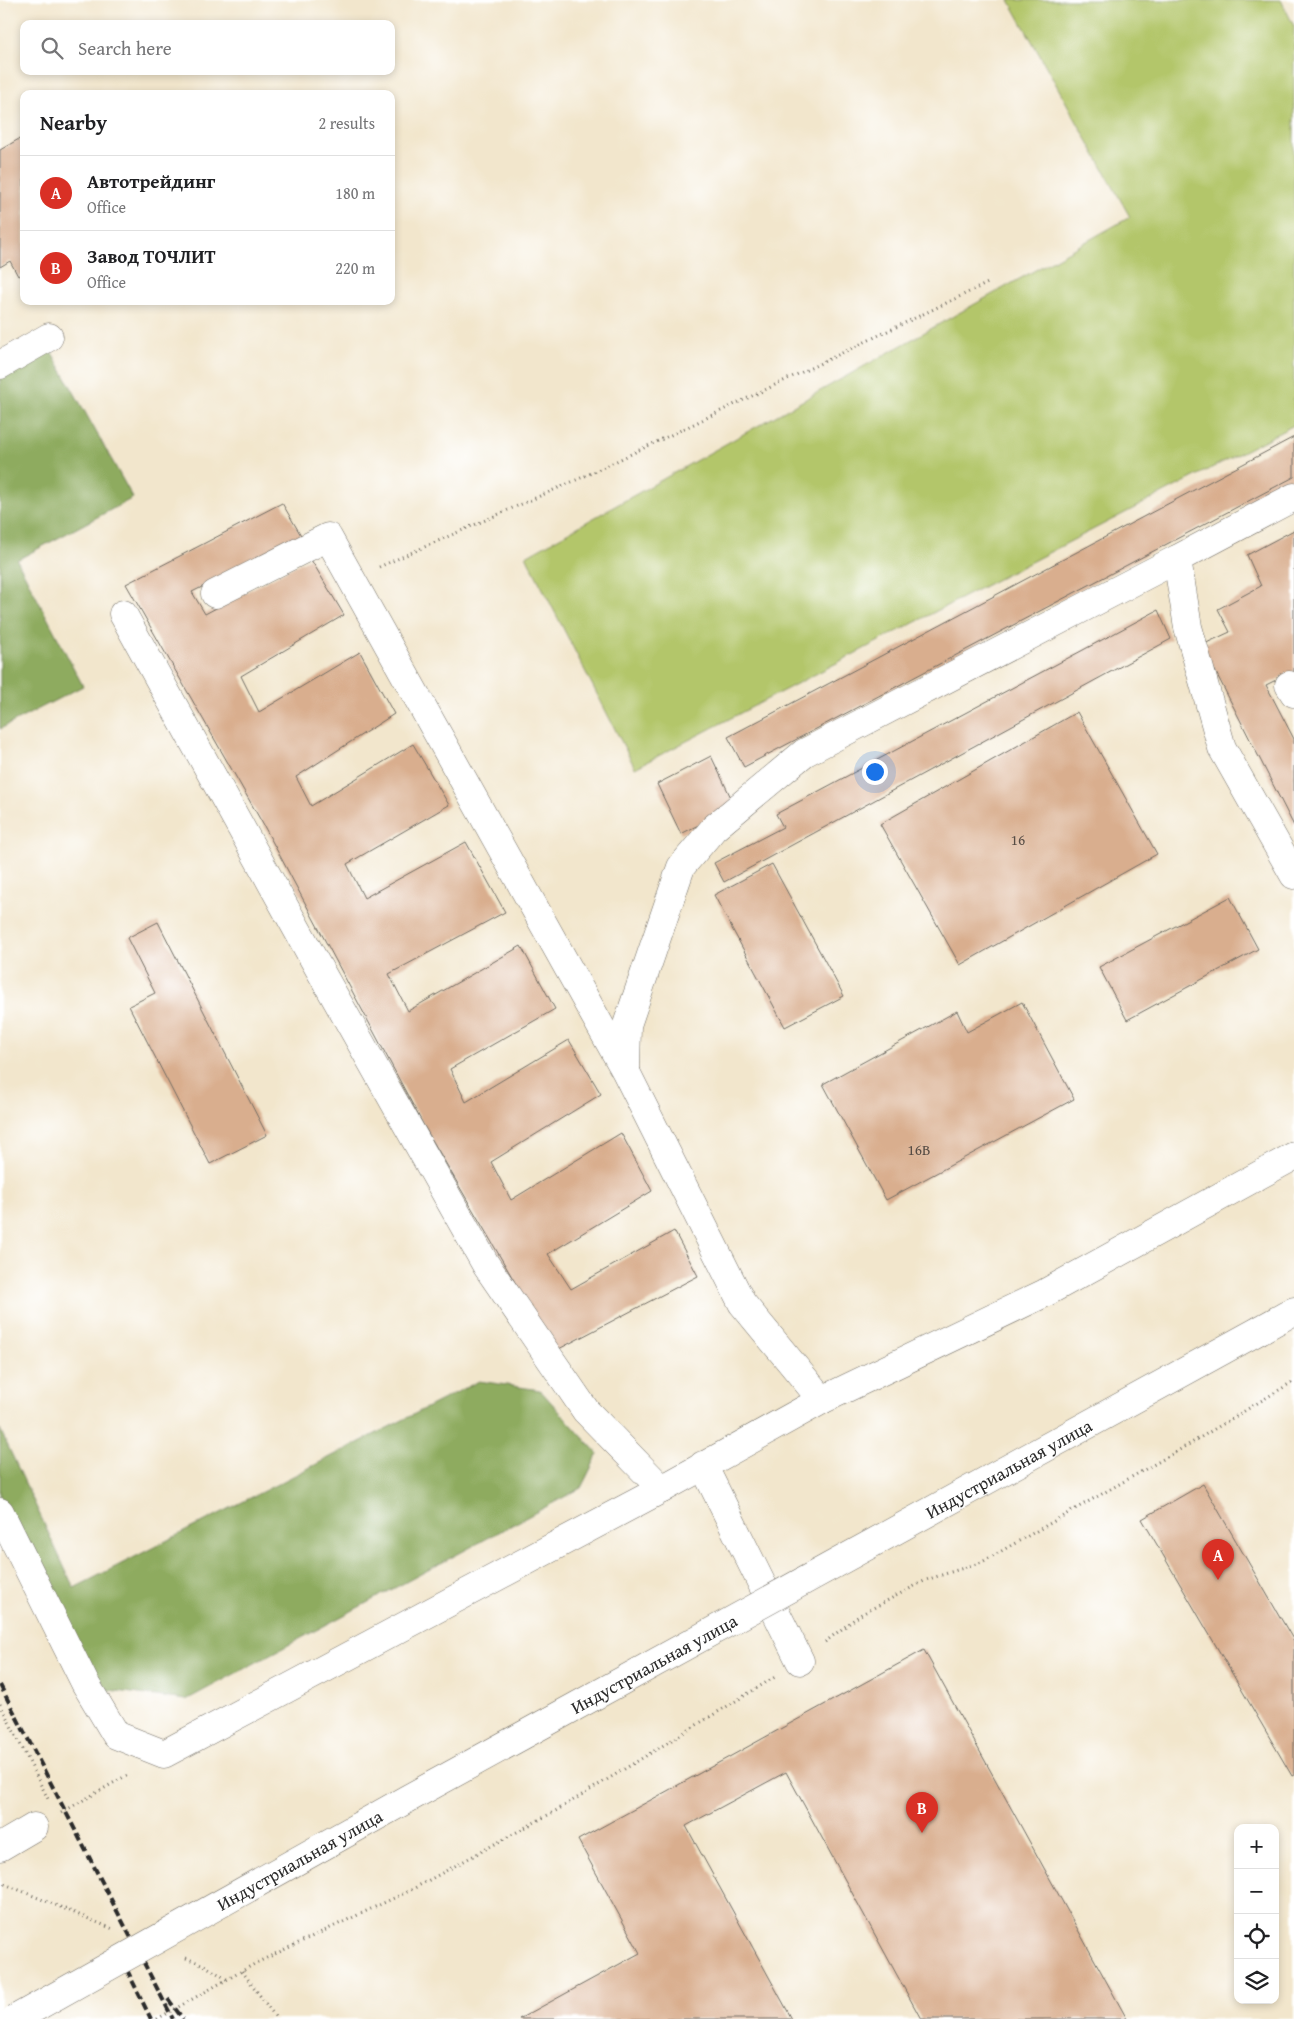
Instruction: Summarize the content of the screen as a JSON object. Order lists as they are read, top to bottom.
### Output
{
  "streets": {
    "street": ["Индустриальная улица"]
  },
  "house_numbers": ["16", "16В"],
  "page": {
    "search": "Search here",
    "heading": ["Nearby", "2 results"],
    "list": [
      {
        "mark": "A",
        "name": "Автотрейдинг",
        "note": "Office",
        "value": "180 m"
      },
      {
        "mark": "B",
        "name": "Завод ТОЧЛИТ",
        "note": "Office",
        "value": "220 m"
      }
    ],
    "pins": ["A", "B"],
    "map_buttons": ["+", "−"]
  }
}
